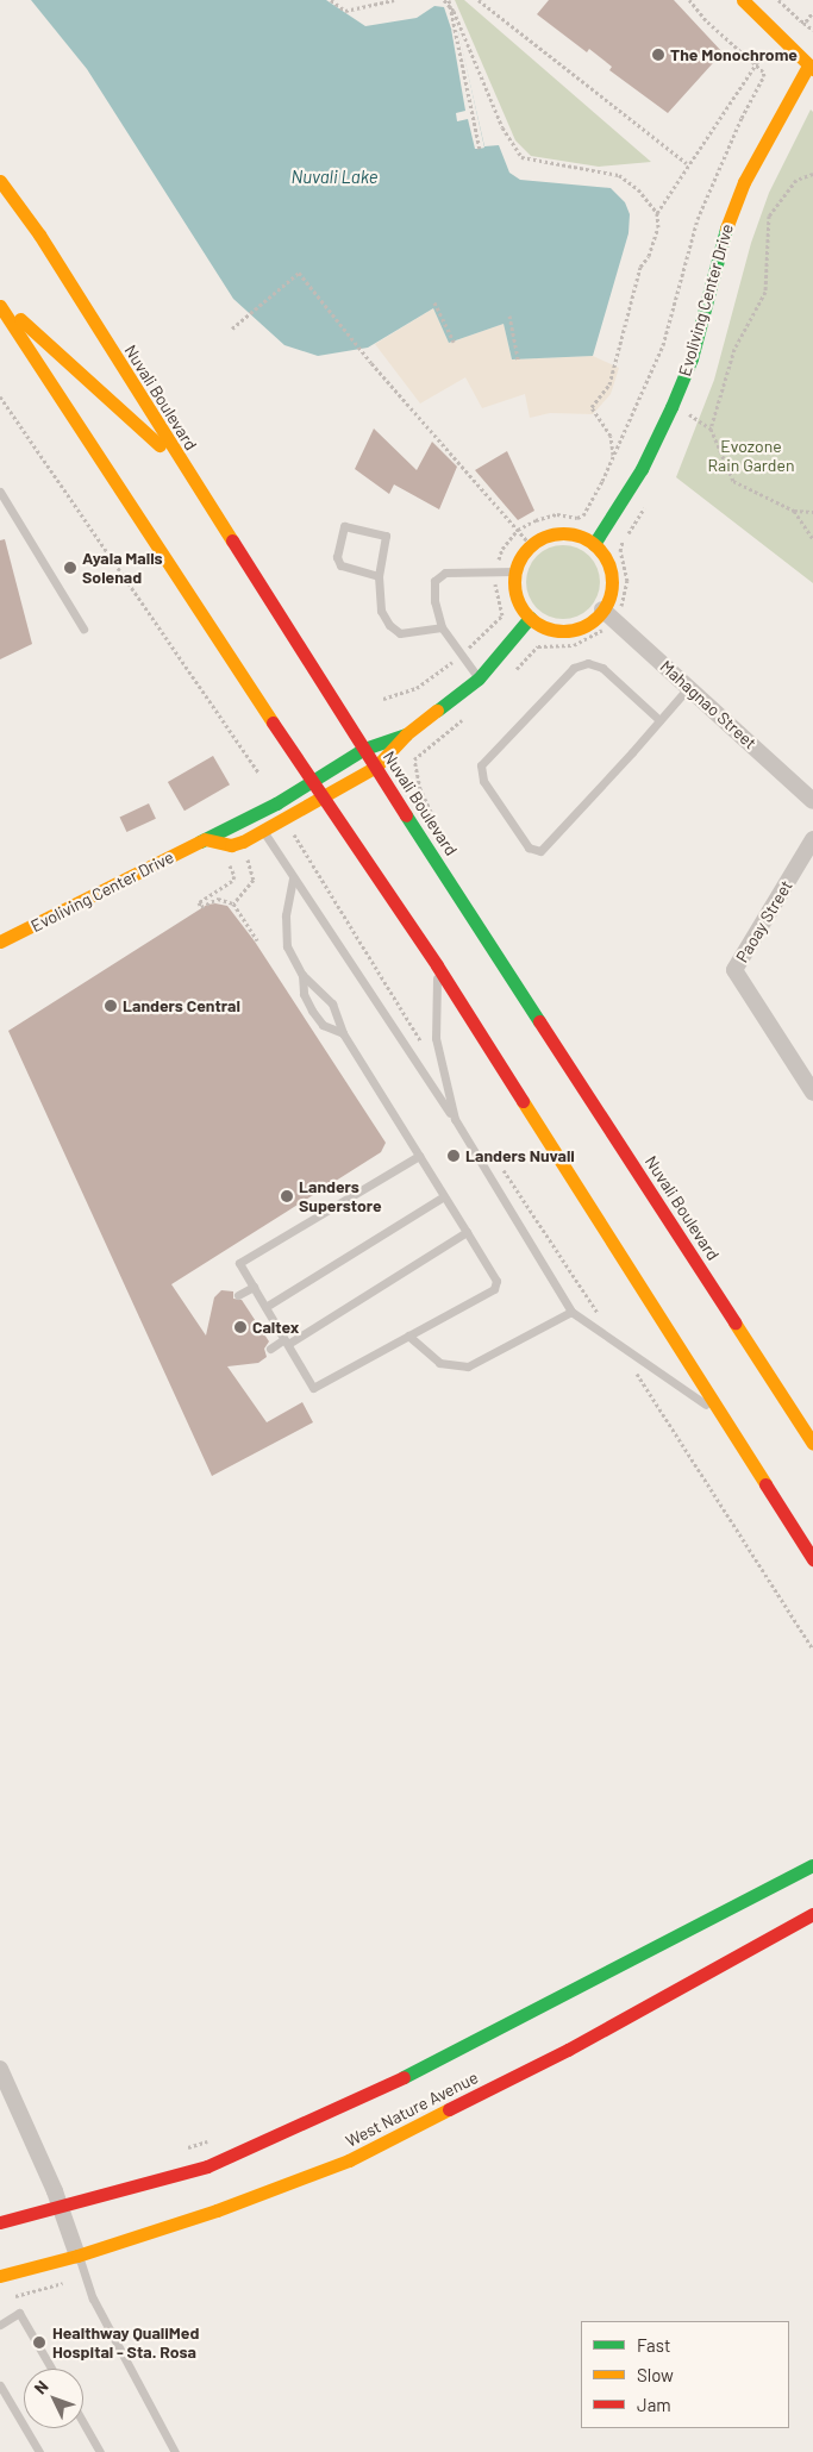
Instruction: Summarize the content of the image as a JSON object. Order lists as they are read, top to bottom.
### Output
{
  "streets": {
    "street": [
      "Evoliving Center Drive",
      "Nuvali Boulevard",
      "Mahagnao Street",
      "Paoay Street",
      "West Nature Avenue"
    ]
  },
  "crossings": [
    ["Evoliving Center Drive", "Nuvali Boulevard"],
    ["Evoliving Center Drive", "Mahagnao Street"]
  ],
  "water": ["Nuvali Lake"],
  "parks": ["Evozone Rain Garden"],
  "places": [
    "The Monochrome",
    "Ayala Malls Solenad",
    "Landers Central",
    "Landers Nuvali",
    "Landers Superstore",
    "Caltex",
    "Healthway QualiMed Hospital - Sta. Rosa"
  ],
  "legend": ["Fast", "Slow", "Jam"],
  "north": "top left"
}
